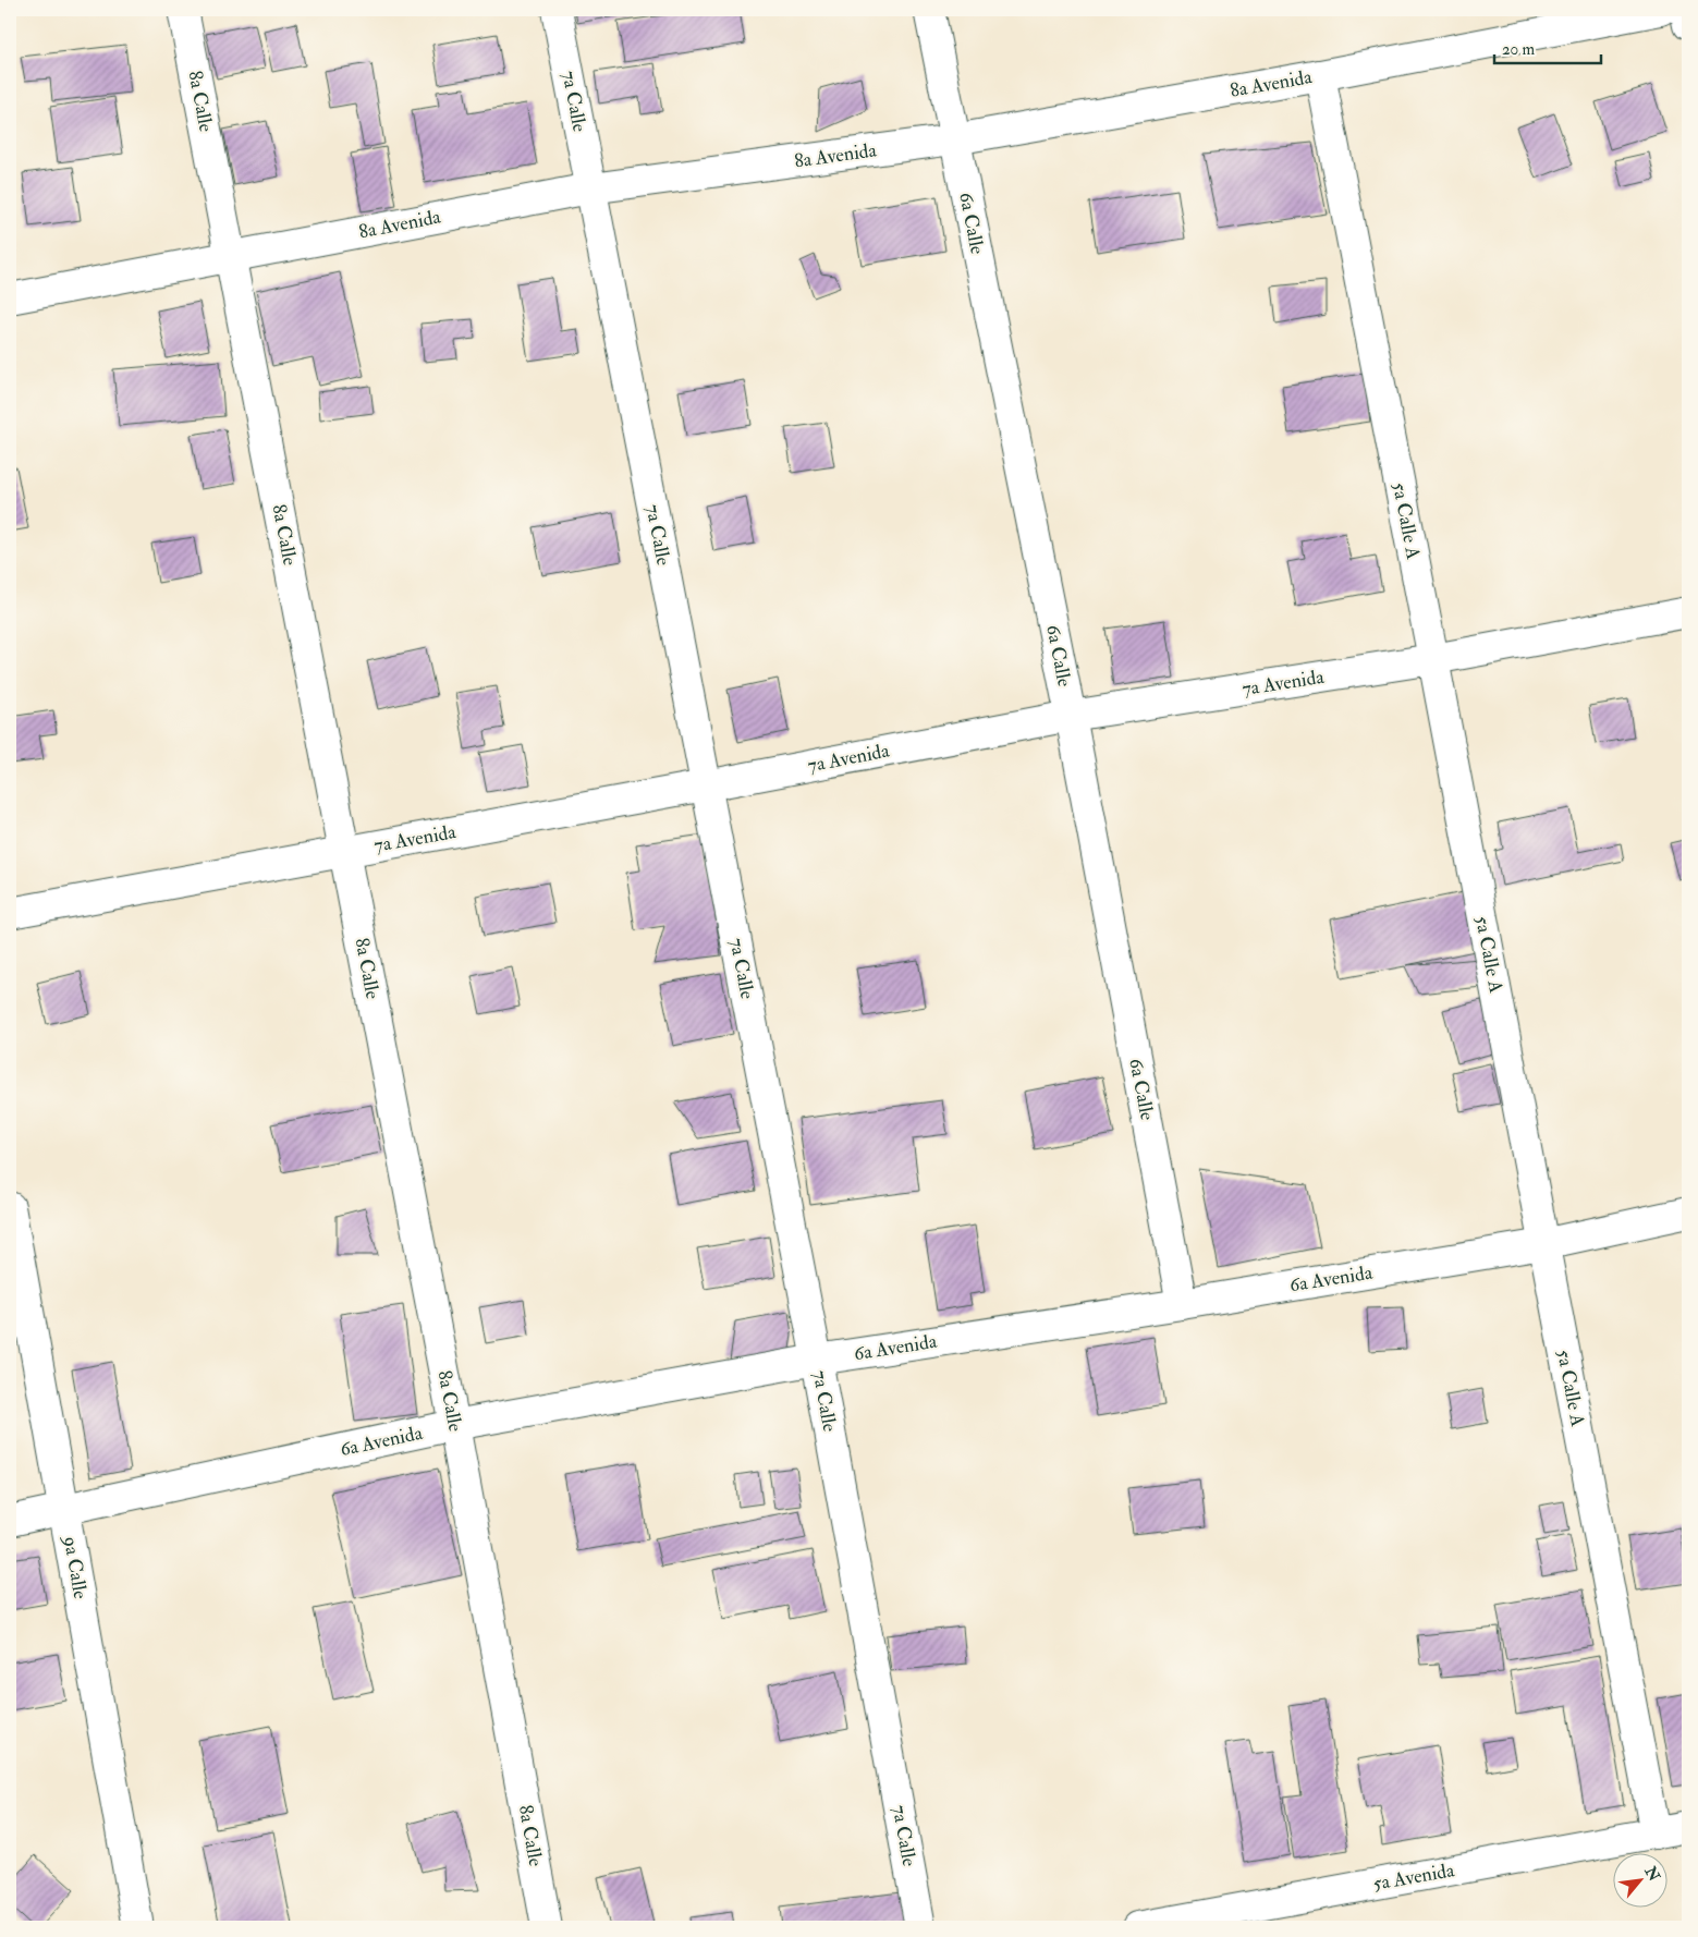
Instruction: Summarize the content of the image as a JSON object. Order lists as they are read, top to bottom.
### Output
{
  "streets": {
    "street": [
      "8a Avenida",
      "8a Calle",
      "7a Calle",
      "6a Calle",
      "5a Calle A",
      "7a Avenida",
      "6a Avenida",
      "9a Calle",
      "5a Avenida"
    ]
  },
  "crossings": [
    ["8a Avenida", "8a Calle"],
    ["8a Avenida", "7a Calle"],
    ["8a Avenida", "6a Calle"],
    ["8a Avenida", "5a Calle A"],
    ["8a Calle", "7a Avenida"],
    ["8a Calle", "6a Avenida"],
    ["7a Calle", "7a Avenida"],
    ["7a Calle", "6a Avenida"],
    ["6a Calle", "7a Avenida"],
    ["6a Calle", "6a Avenida"],
    ["5a Calle A", "7a Avenida"],
    ["5a Calle A", "6a Avenida"],
    ["5a Calle A", "5a Avenida"],
    ["6a Avenida", "9a Calle"]
  ],
  "scale_bar": "20 m",
  "north": "top right"
}
